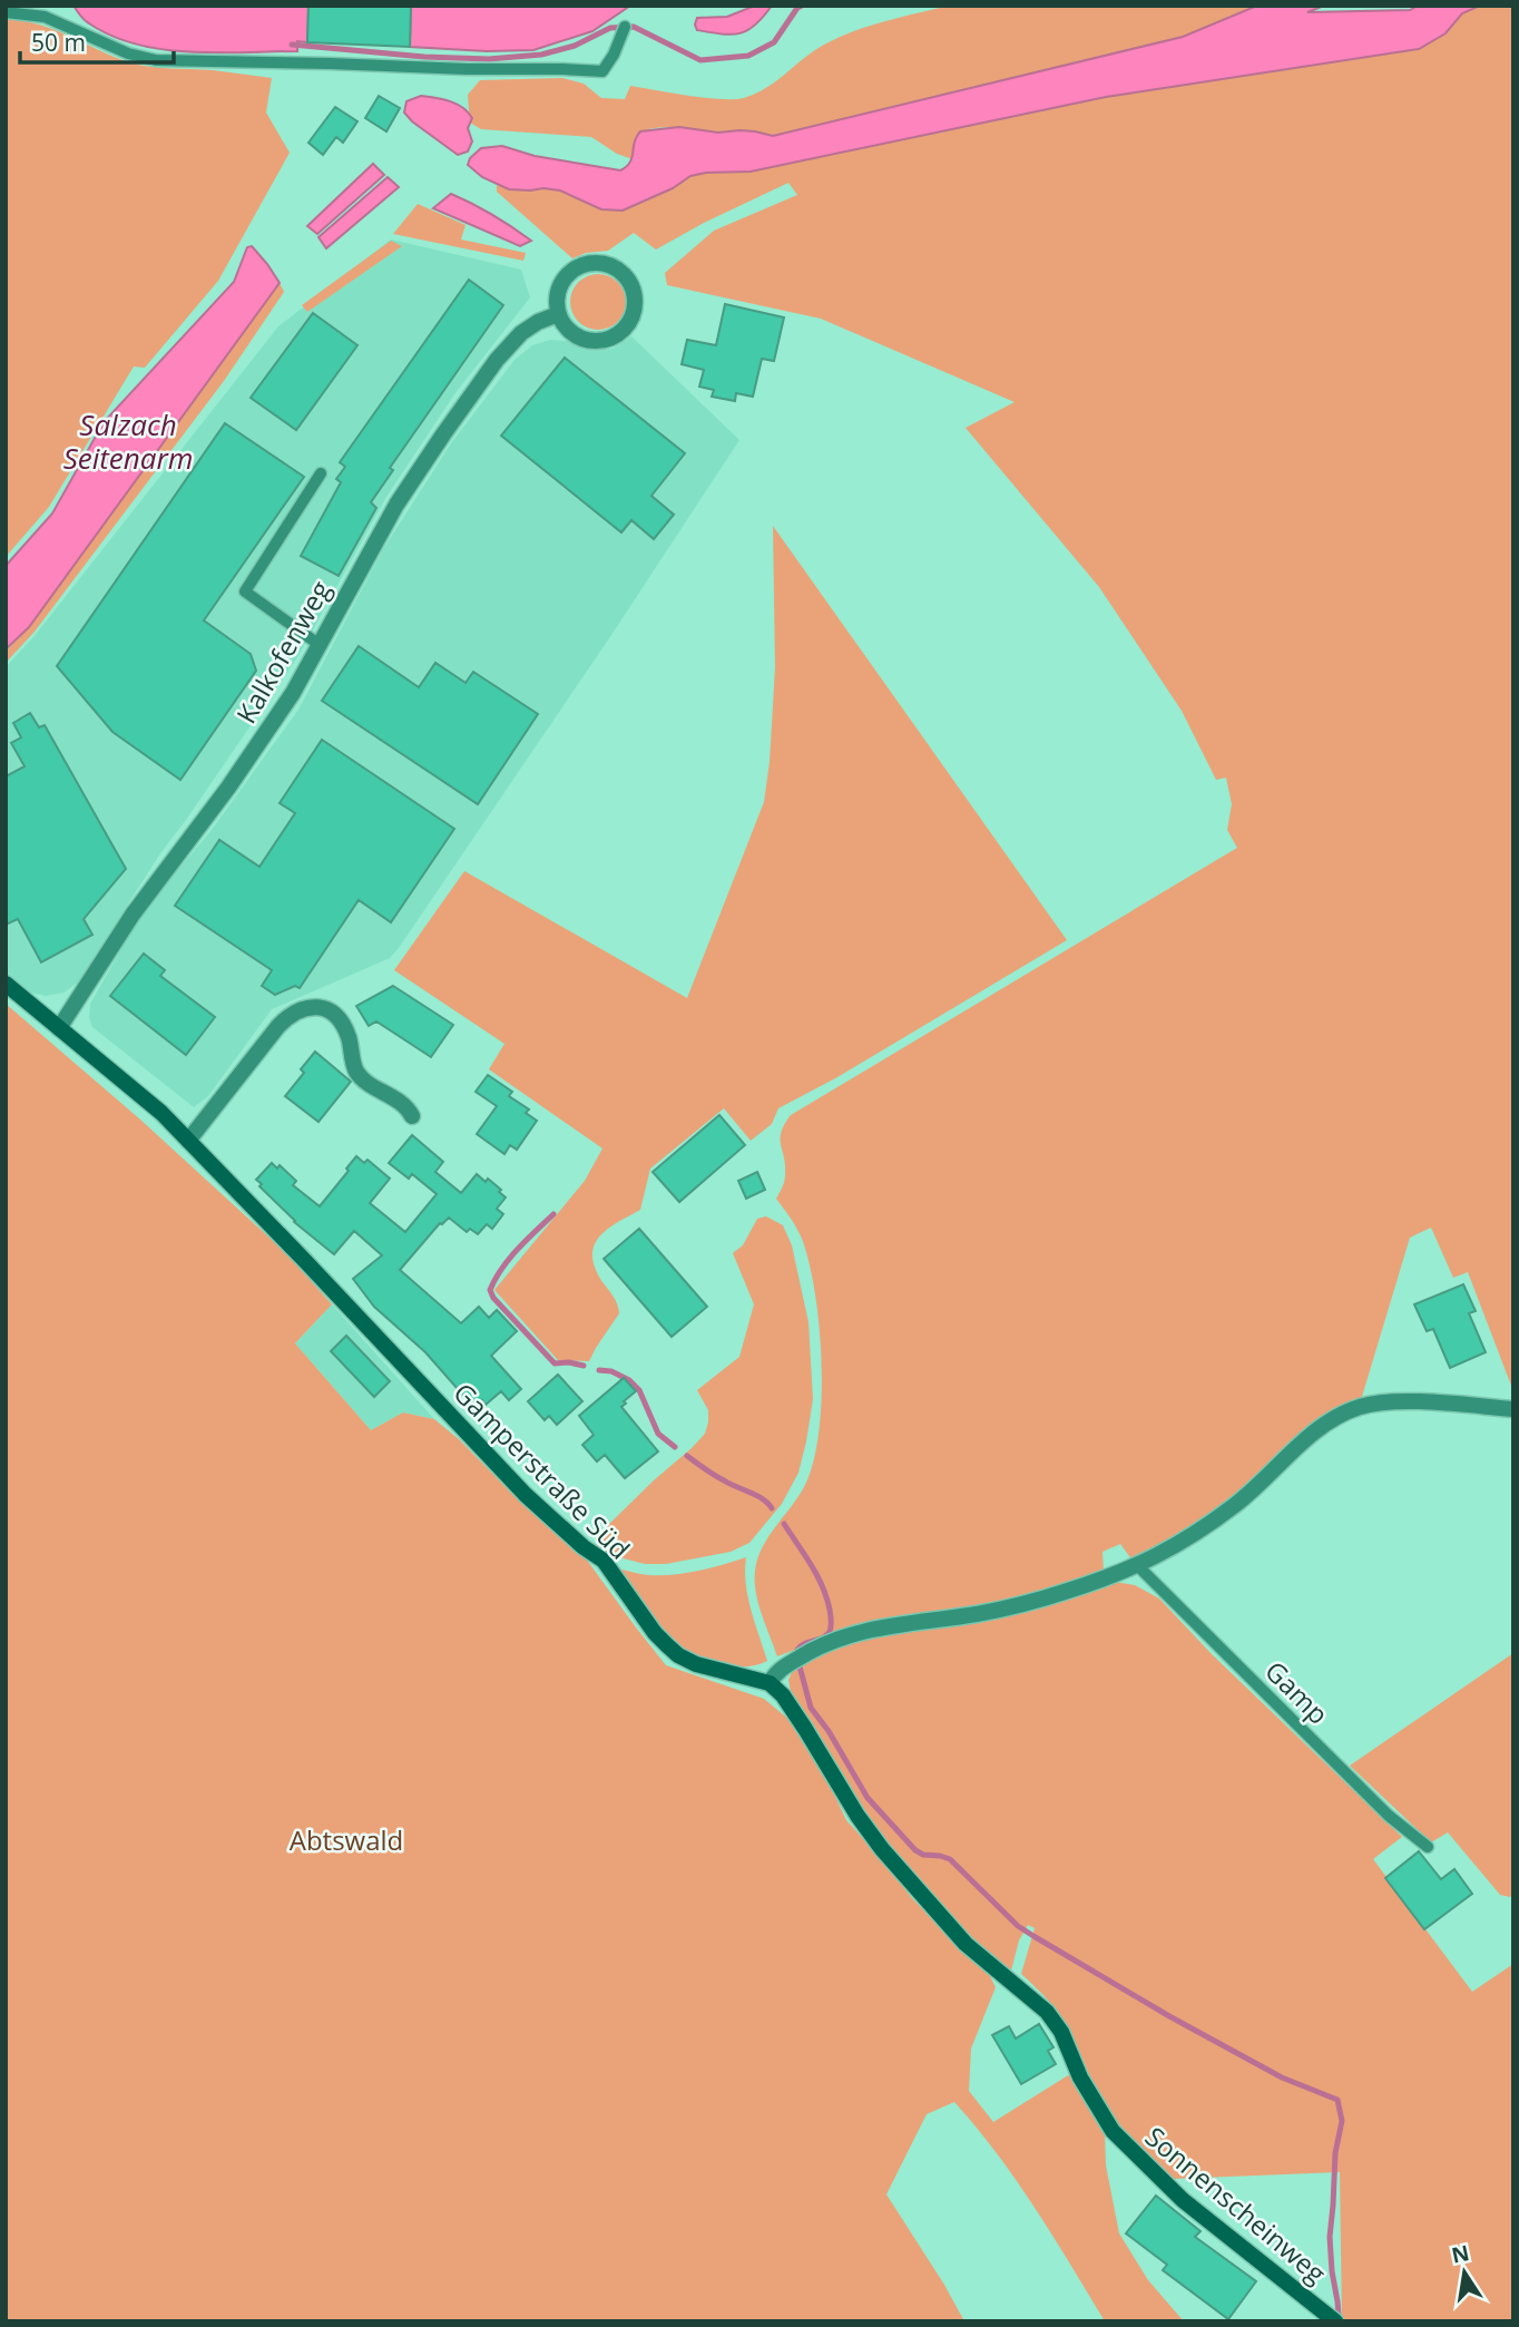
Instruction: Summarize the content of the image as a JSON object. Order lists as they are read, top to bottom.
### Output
{
  "streets": {
    "street": ["Kalkofenweg", "Gamperstraße Süd", "Sonnenscheinweg"],
    "lane": ["Gamp"]
  },
  "crossings": [
    ["Kalkofenweg", "Gamperstraße Süd"],
    ["Gamperstraße Süd", "Sonnenscheinweg"]
  ],
  "water": ["Salzach Seitenarm"],
  "parks": ["Abtswald"],
  "scale_bar": "50 m",
  "north": "top"
}
